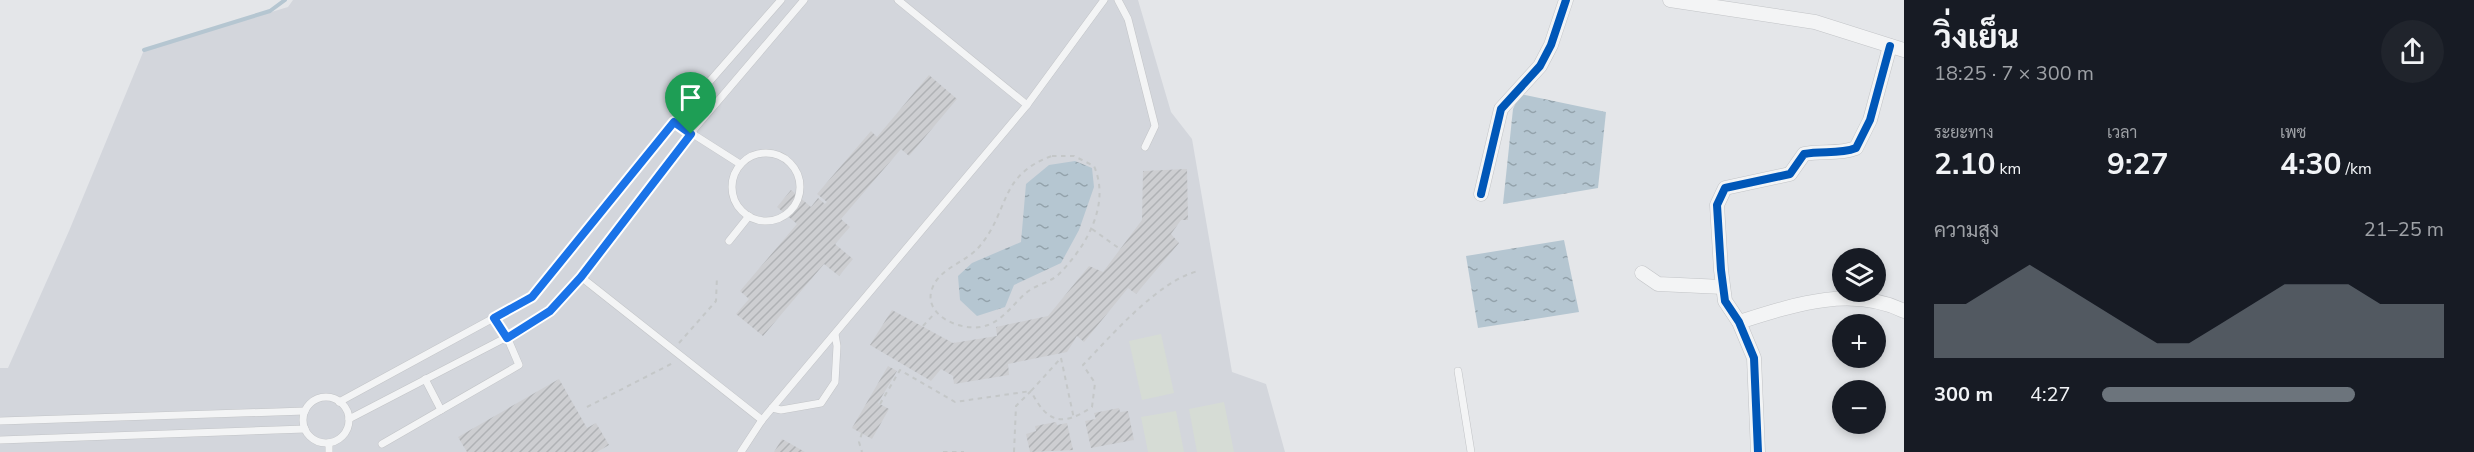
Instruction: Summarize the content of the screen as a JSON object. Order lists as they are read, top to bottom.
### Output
{
  "page": {
    "heading": ["วิ่งเย็น", "18:25 · 7 × 300 m"],
    "stats": [
      ["ระยะทาง", "2.10 km"],
      ["เวลา", "9:27"],
      ["เพซ", "4:30 /km"]
    ],
    "chart": ["ความสูง", "21–25 m"],
    "map_buttons": ["+", "−"],
    "list": [
      {
        "name": "300 m",
        "note": "4:27"
      }
    ]
  }
}
